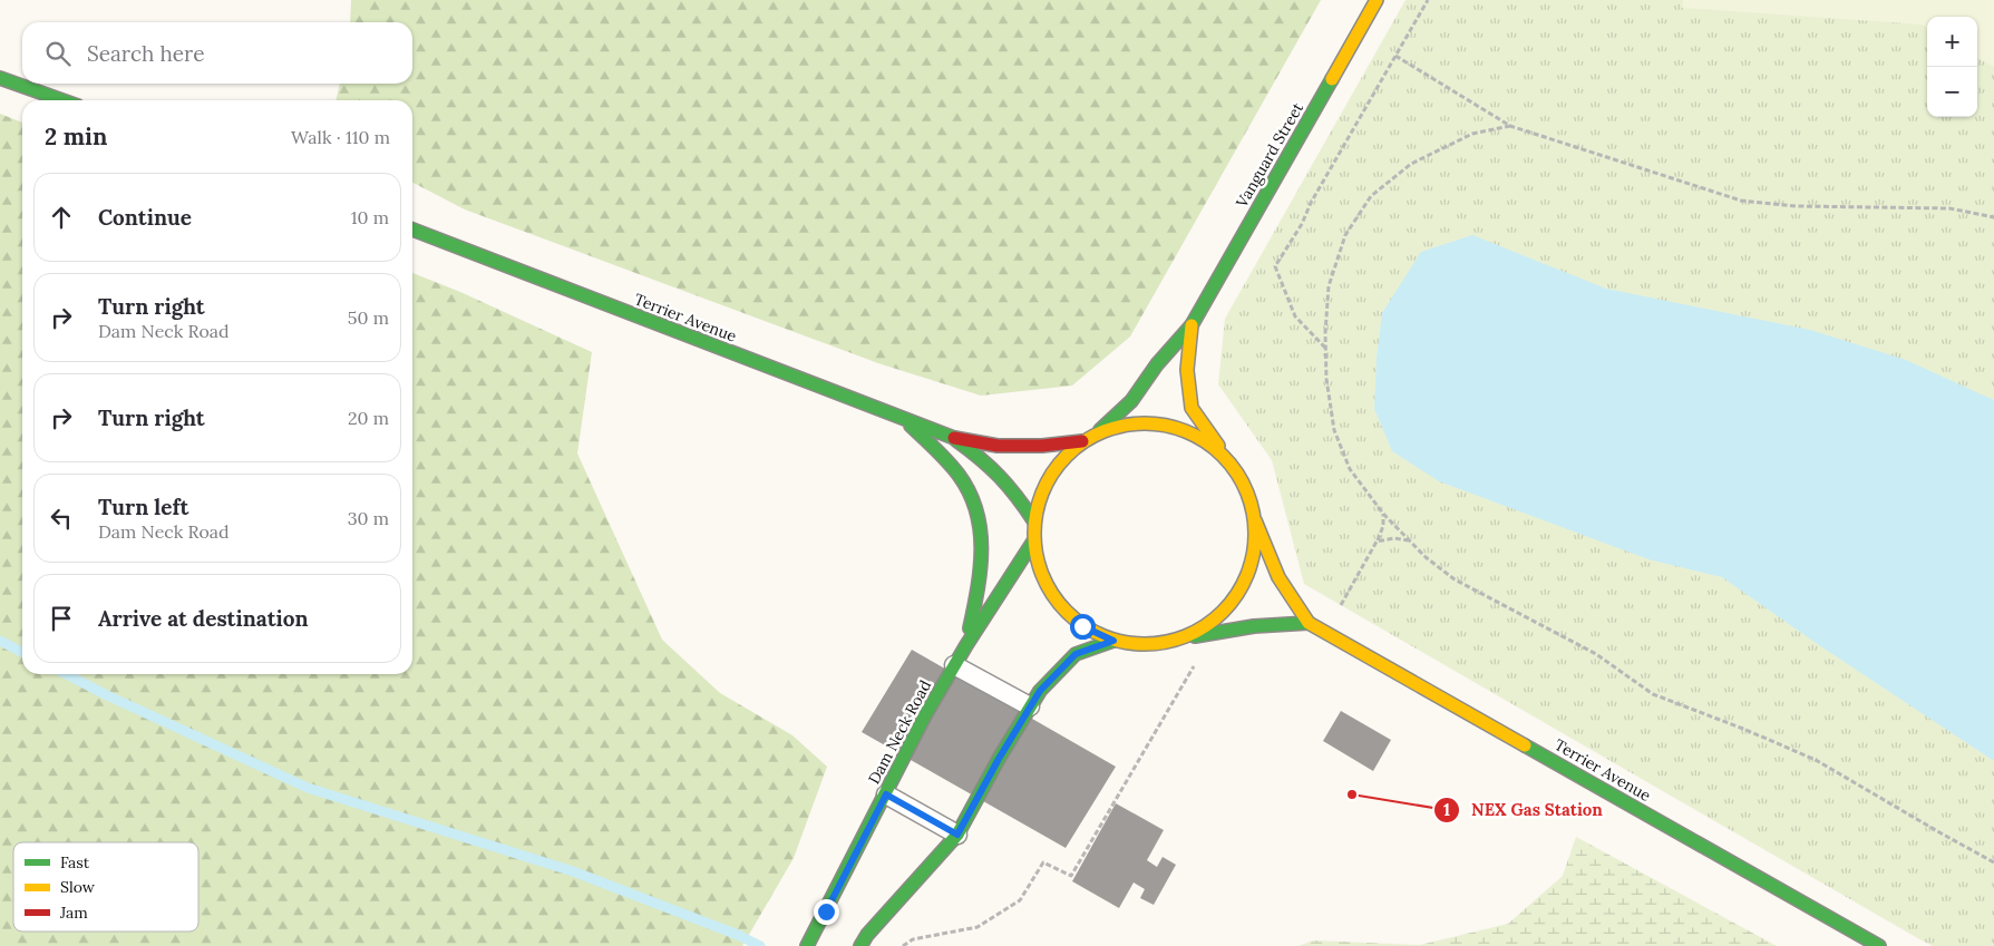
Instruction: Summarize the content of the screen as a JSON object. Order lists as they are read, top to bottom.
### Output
{
  "streets": {
    "street": ["Vanguard Street", "Terrier Avenue", "Dam Neck Road"]
  },
  "crossings": [
    ["Vanguard Street", "Terrier Avenue"]
  ],
  "places": ["NEX Gas Station"],
  "legend": ["Fast", "Slow", "Jam"],
  "page": {
    "map_buttons": ["+", "−"],
    "search": "Search here",
    "heading": ["2 min", "Walk · 110 m"],
    "list": [
      ["Continue", "10 m"],
      ["Turn right", "Dam Neck Road", "50 m"],
      ["Turn right", "20 m"],
      ["Turn left", "Dam Neck Road", "30 m"],
      "Arrive at destination"
    ]
  }
}
